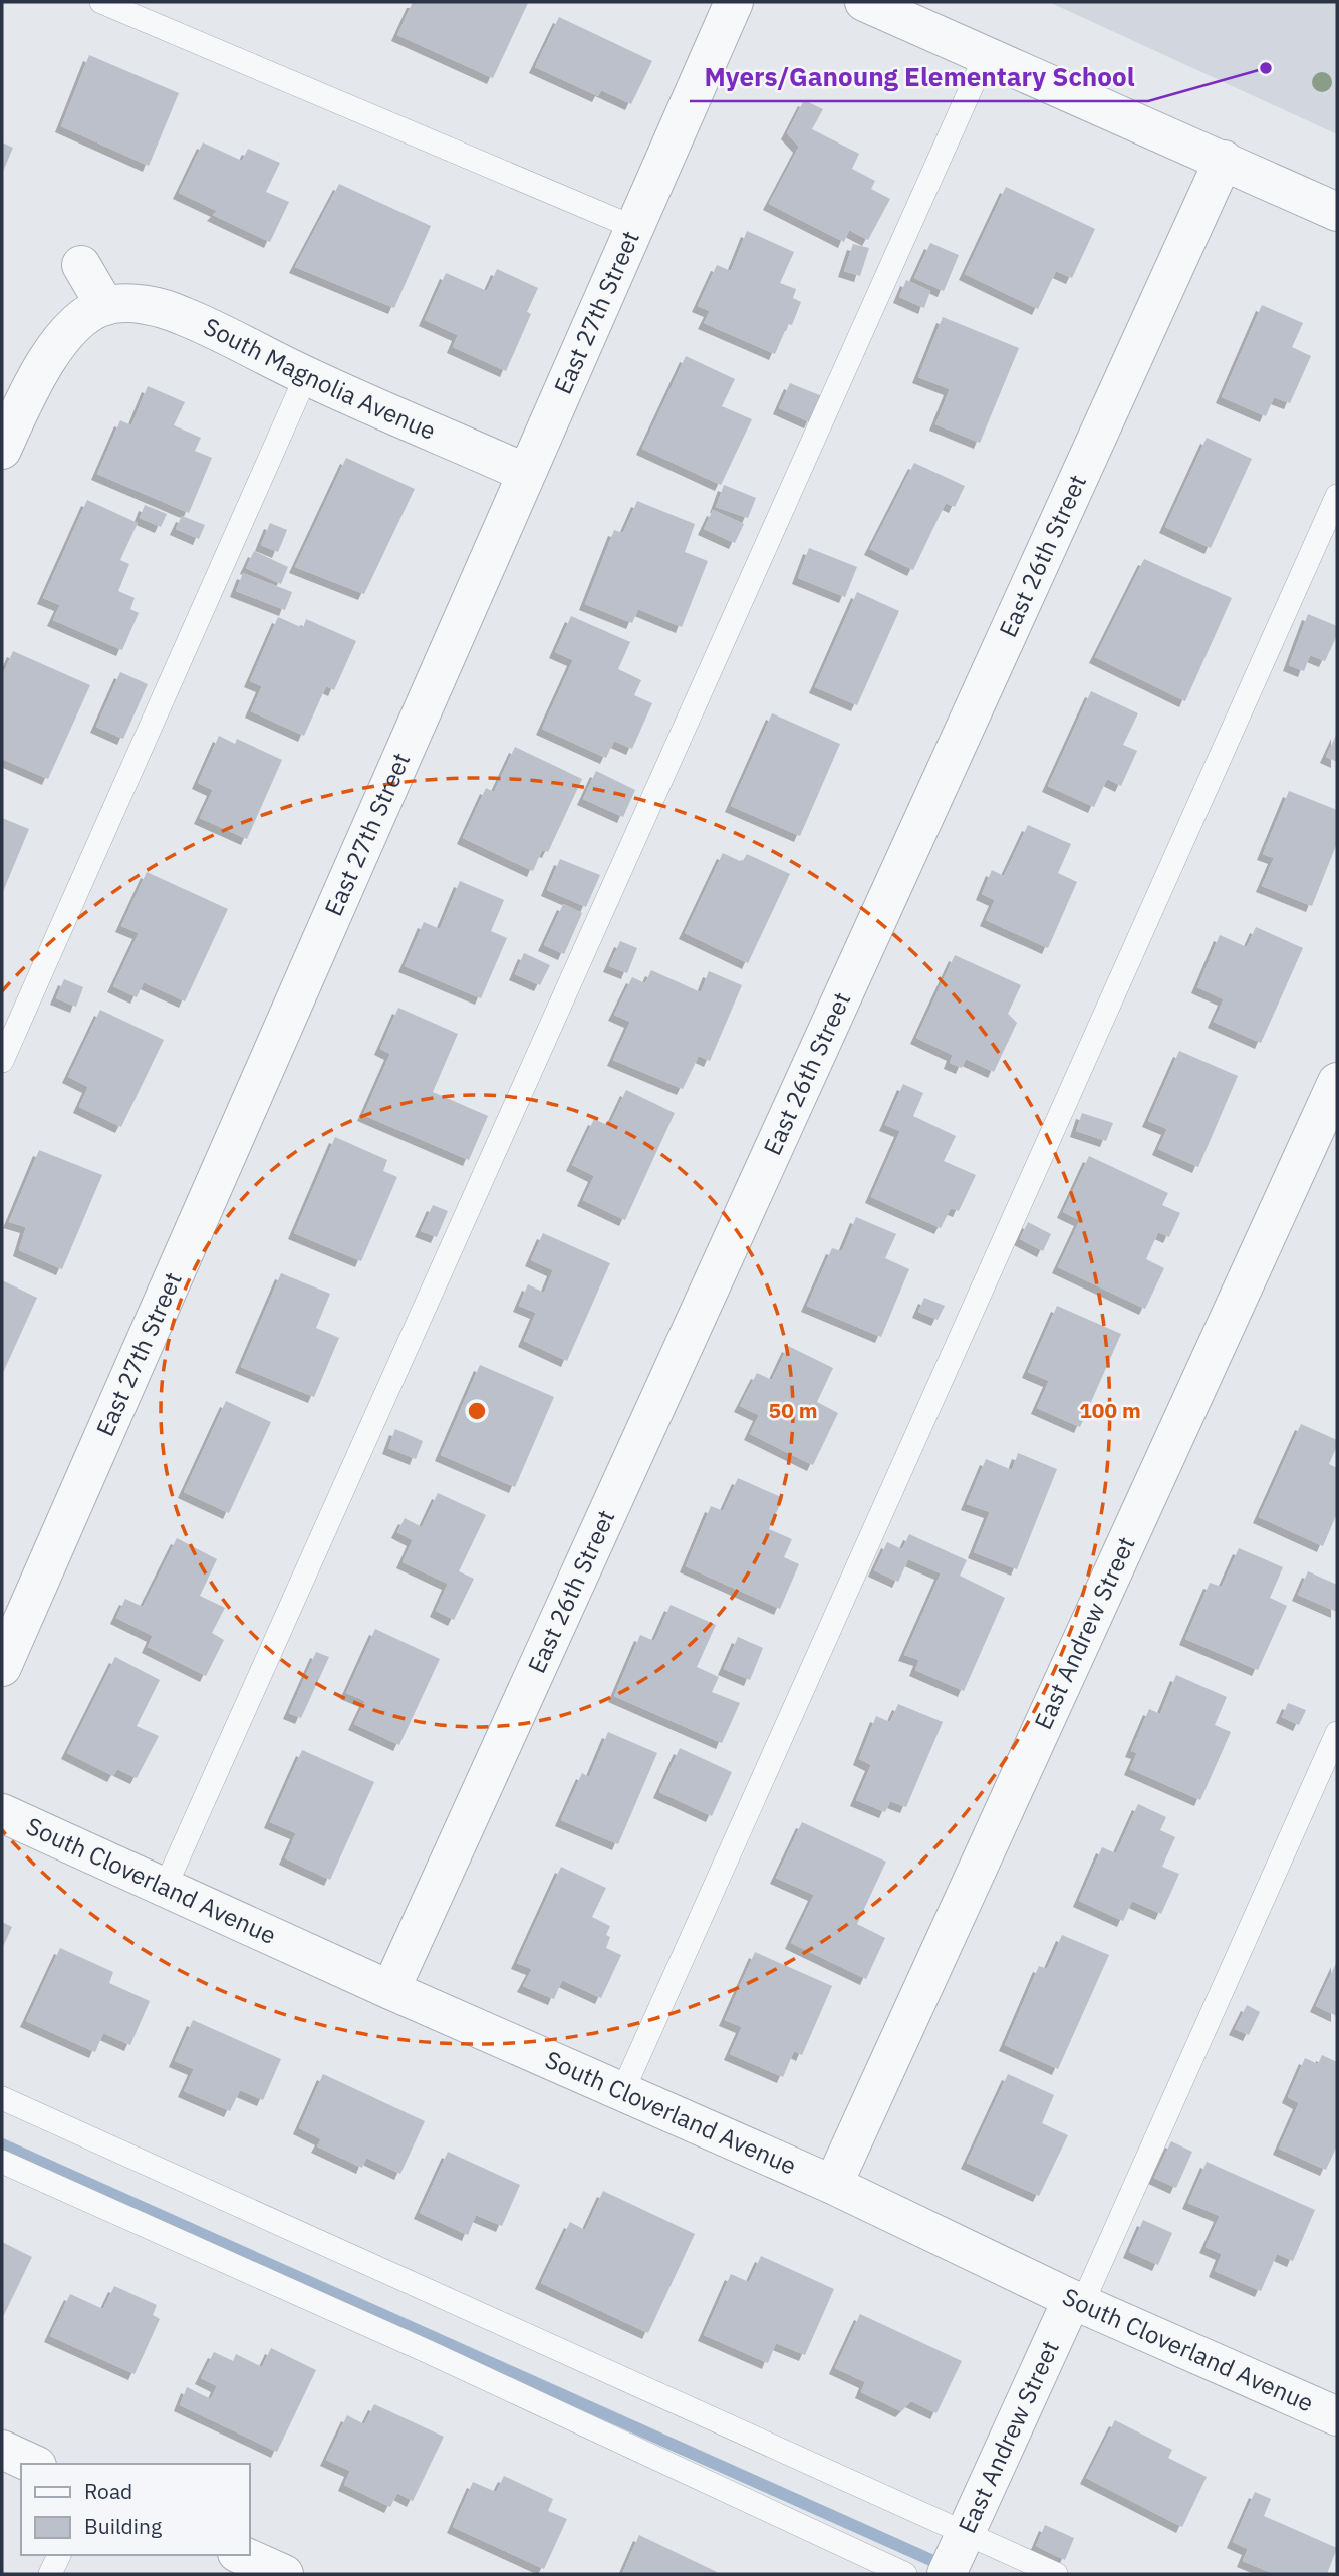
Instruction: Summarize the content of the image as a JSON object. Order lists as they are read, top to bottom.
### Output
{
  "streets": {
    "street": [
      "East 27th Street",
      "South Magnolia Avenue",
      "East 26th Street",
      "East Andrew Street",
      "South Cloverland Avenue"
    ]
  },
  "crossings": [
    ["East 27th Street", "South Magnolia Avenue"],
    ["East 26th Street", "South Cloverland Avenue"],
    ["East Andrew Street", "South Cloverland Avenue"]
  ],
  "places": ["Myers/Ganoung Elementary School"],
  "legend": ["Road", "Building"],
  "rings": ["50 m", "100 m"]
}
